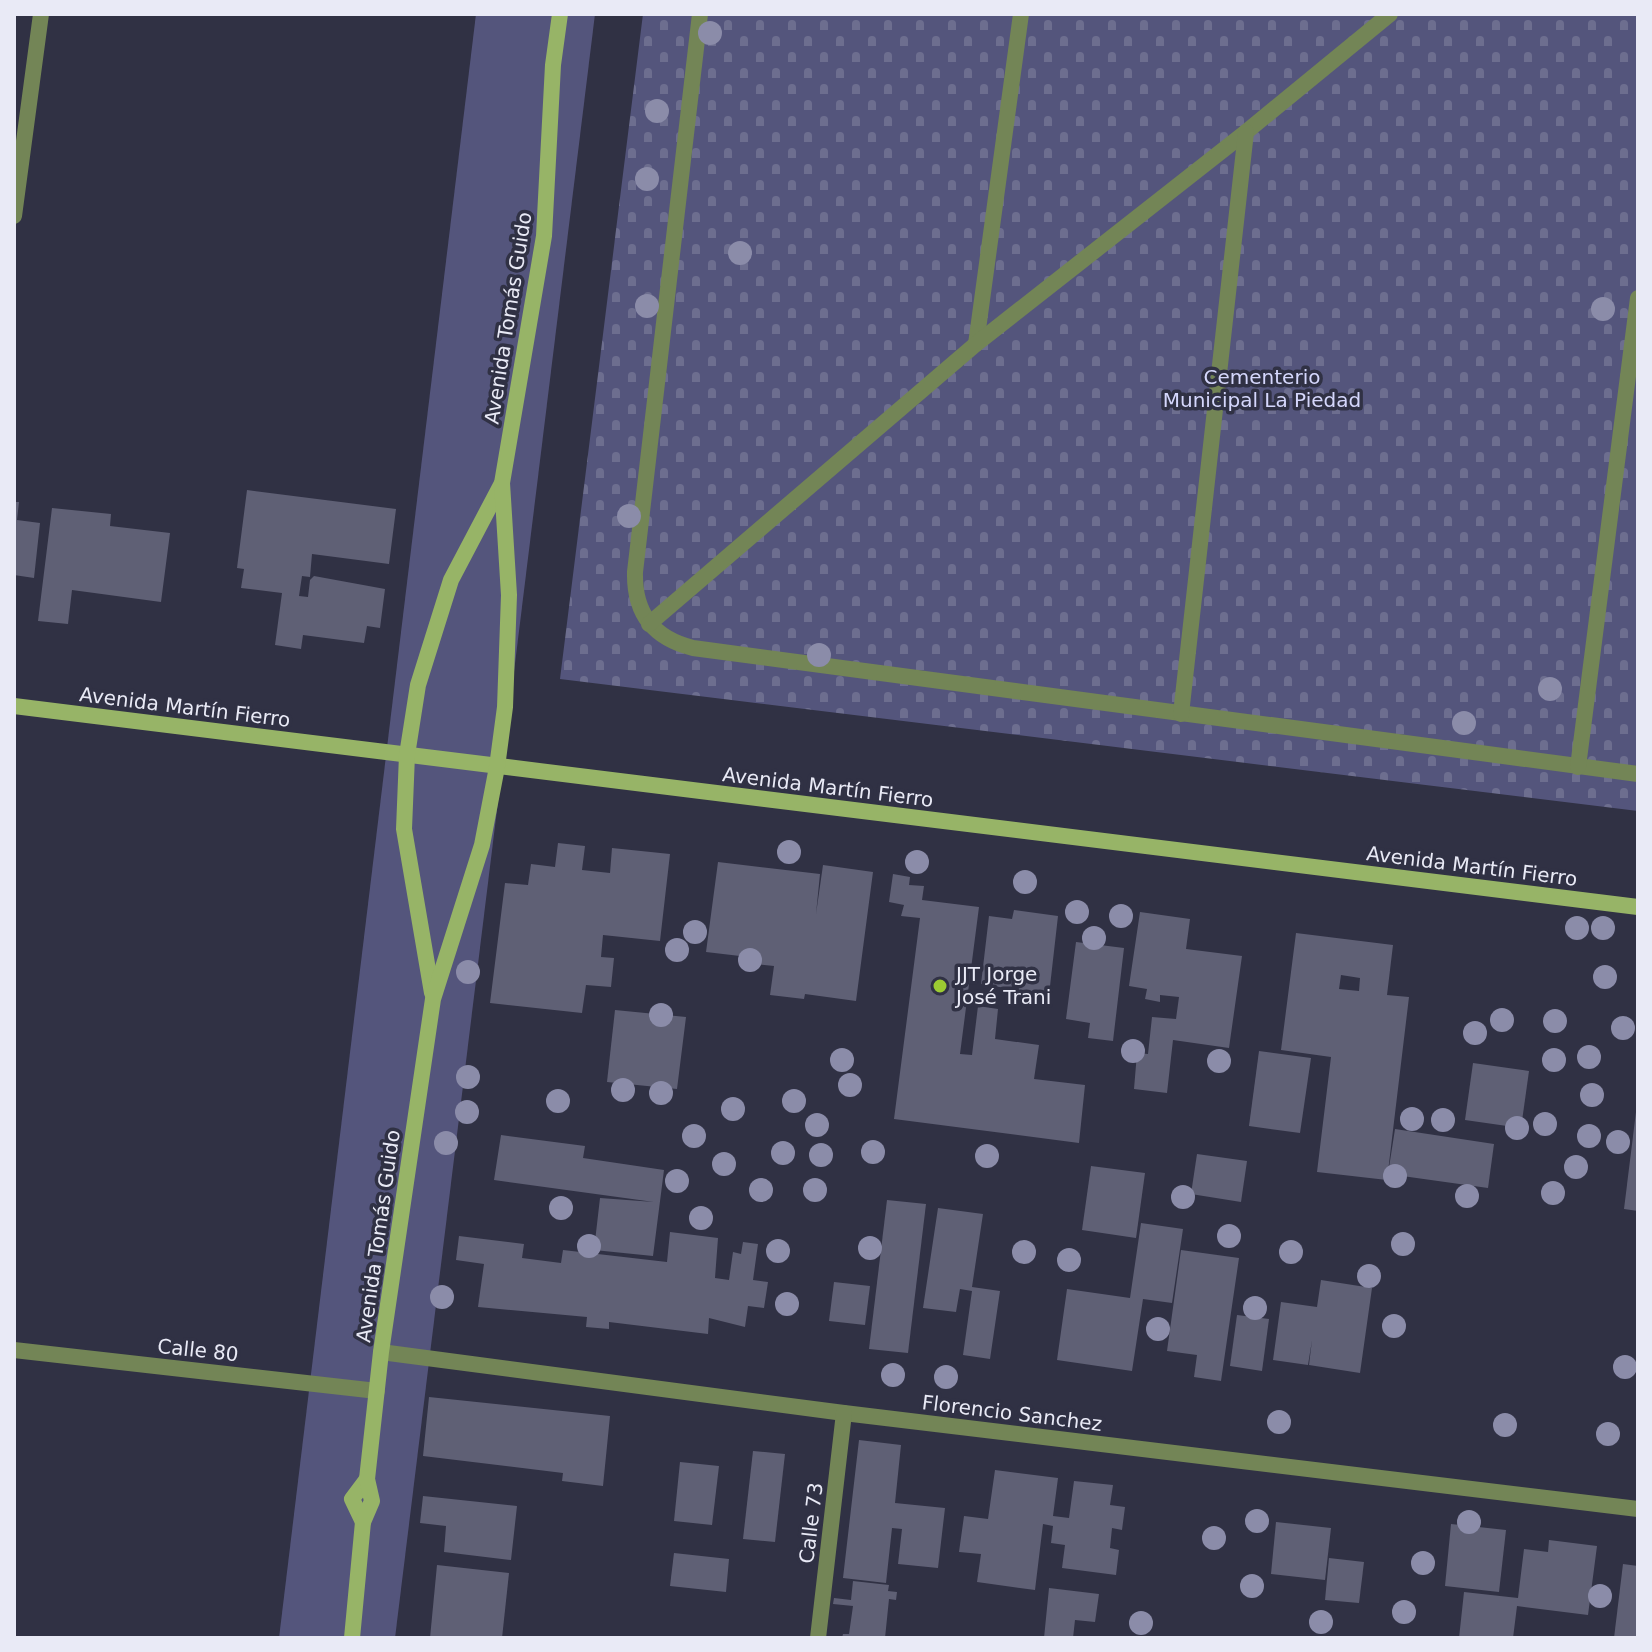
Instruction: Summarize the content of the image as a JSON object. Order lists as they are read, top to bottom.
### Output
{
  "streets": {
    "main road": ["Avenida Tomás Guido", "Avenida Martín Fierro"],
    "street": ["Calle 80", "Florencio Sanchez", "Calle 73"]
  },
  "crossings": [
    ["Avenida Tomás Guido", "Avenida Martín Fierro"],
    ["Avenida Tomás Guido", "Calle 80"],
    ["Avenida Tomás Guido", "Florencio Sanchez"],
    ["Florencio Sanchez", "Calle 73"]
  ],
  "parks": ["Cementerio Municipal La Piedad"],
  "places": ["JJT Jorge José Trani"]
}
